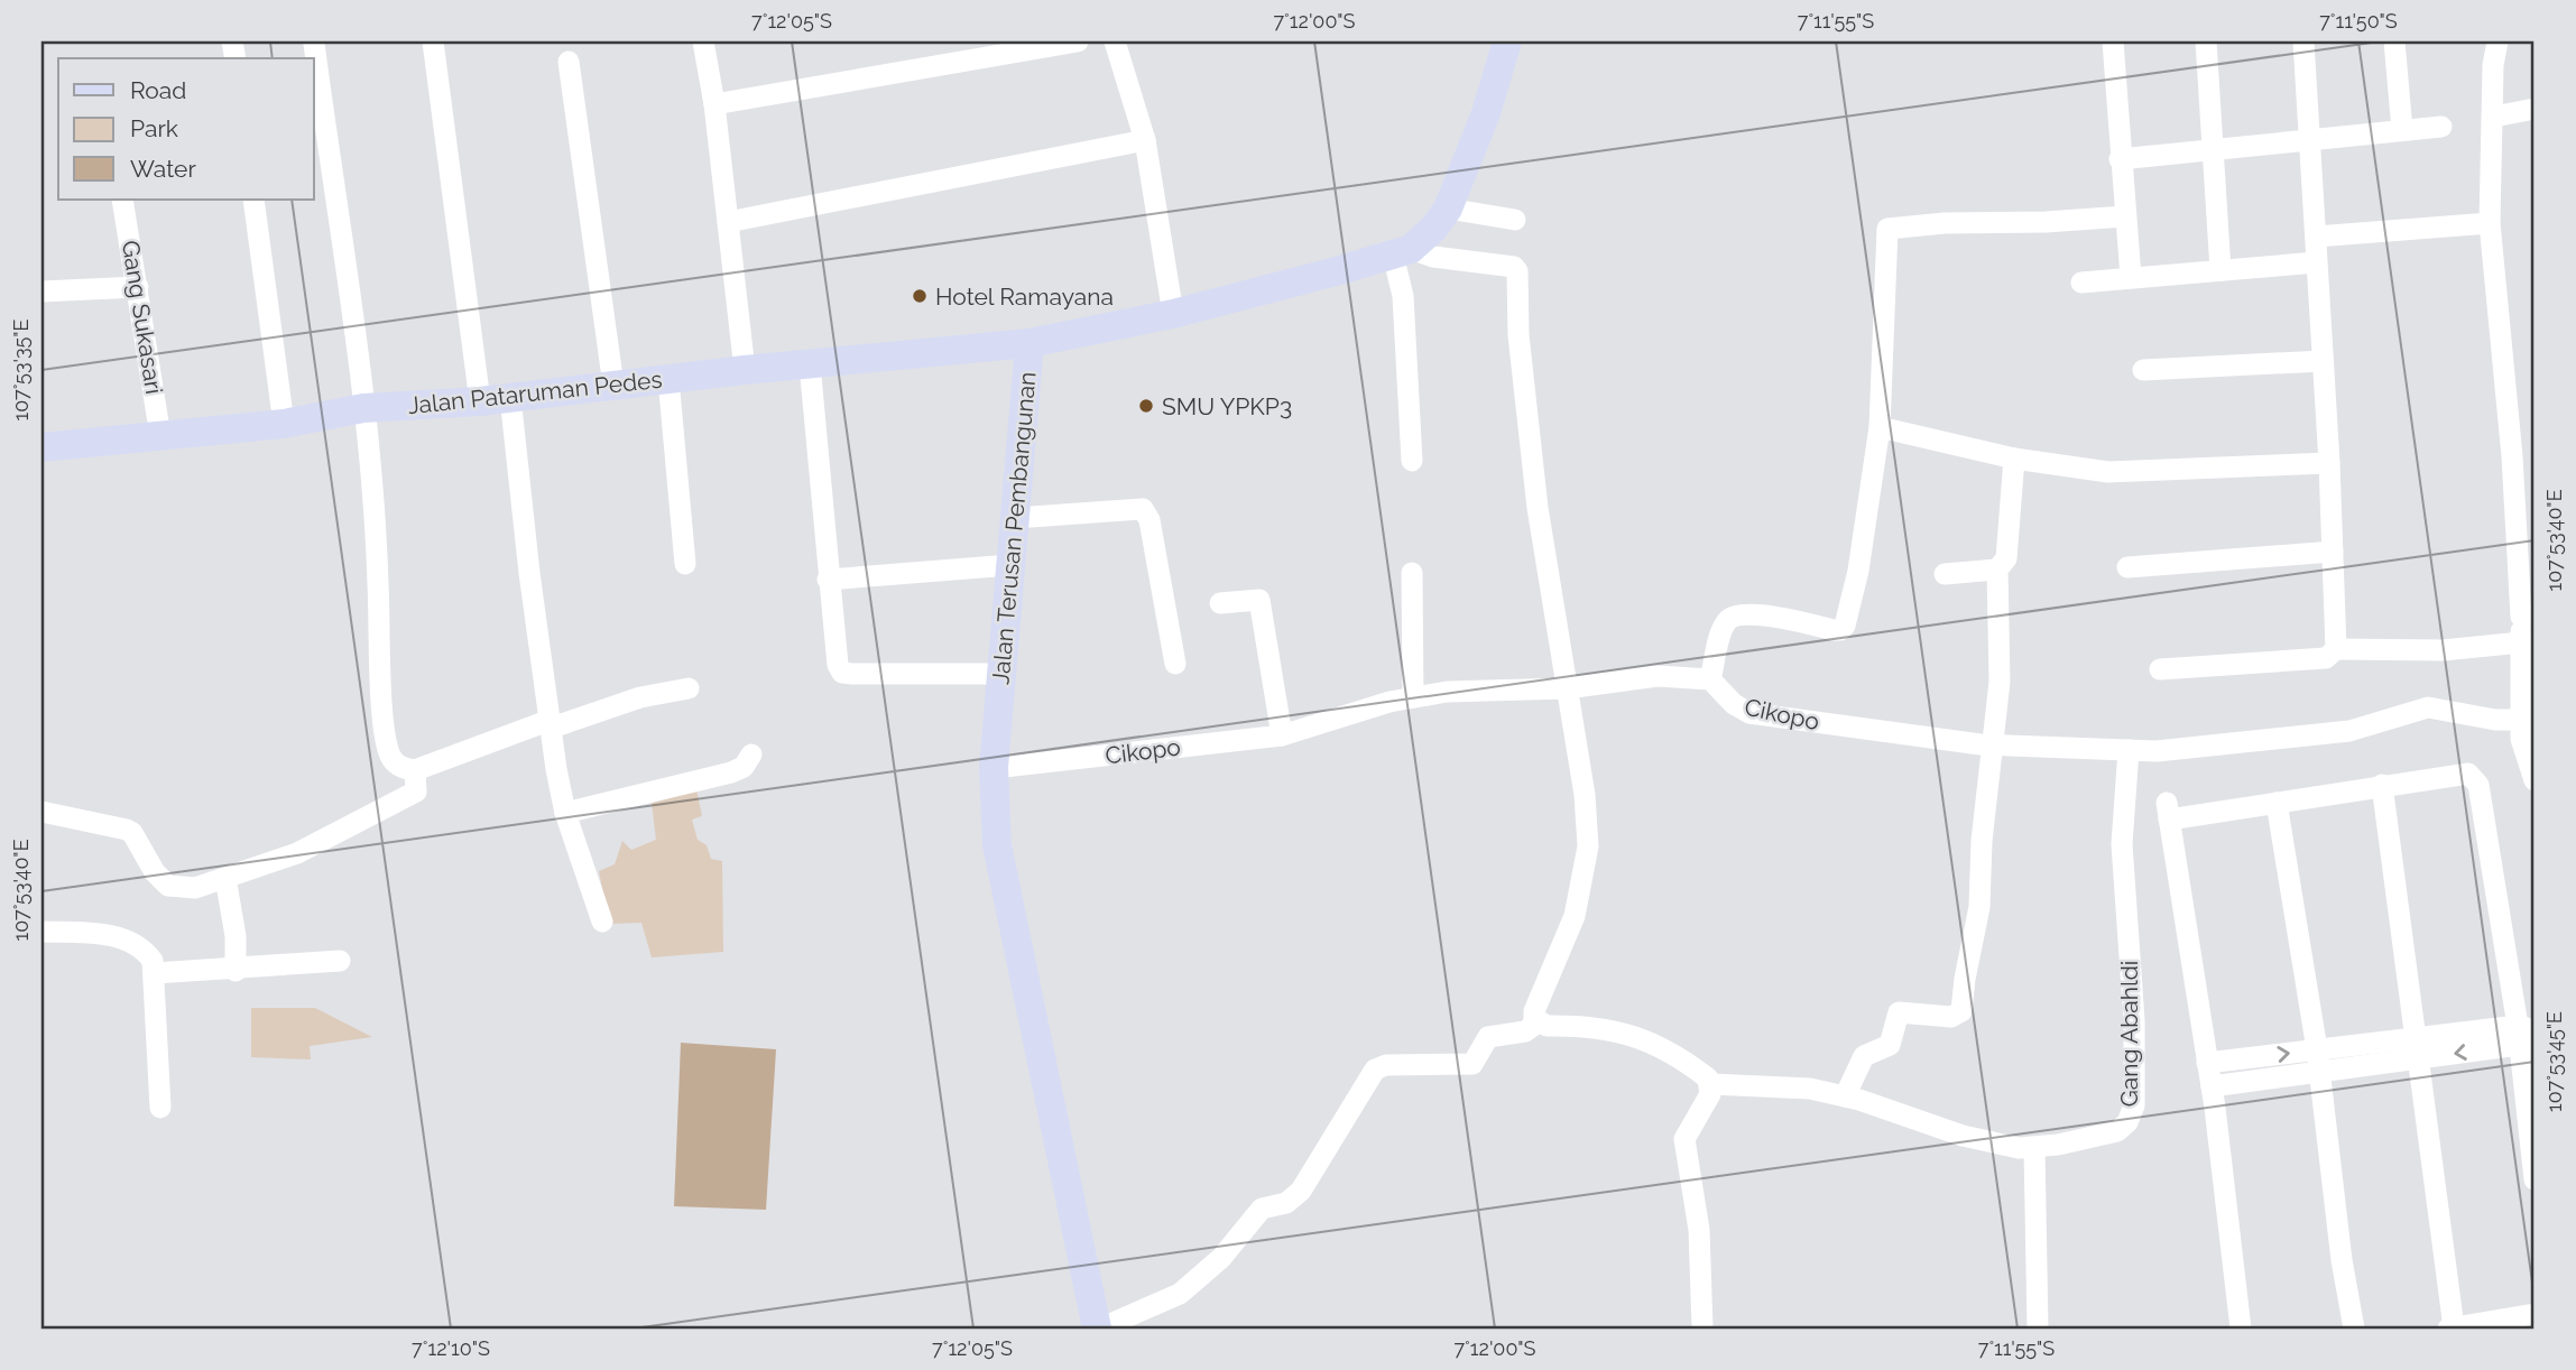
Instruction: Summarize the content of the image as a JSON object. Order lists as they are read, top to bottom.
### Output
{
  "streets": {
    "street": [
      "Gang Sukasari",
      "Jalan Pataruman Pedes",
      "Jalan Terusan Pembangunan",
      "Cikopo",
      "Gang Abahldi"
    ]
  },
  "crossings": [
    ["Gang Sukasari", "Jalan Pataruman Pedes"],
    ["Jalan Pataruman Pedes", "Jalan Terusan Pembangunan"],
    ["Jalan Terusan Pembangunan", "Cikopo"],
    ["Cikopo", "Gang Abahldi"]
  ],
  "places": ["Hotel Ramayana", "SMU YPKP3"],
  "legend": ["Road", "Park", "Water"],
  "coordinates": [
    "7°12'05\"S",
    "7°12'00\"S",
    "7°11'55\"S",
    "7°11'50\"S",
    "107°53'35\"E",
    "107°53'40\"E",
    "107°53'45\"E",
    "7°12'10\"S"
  ]
}
